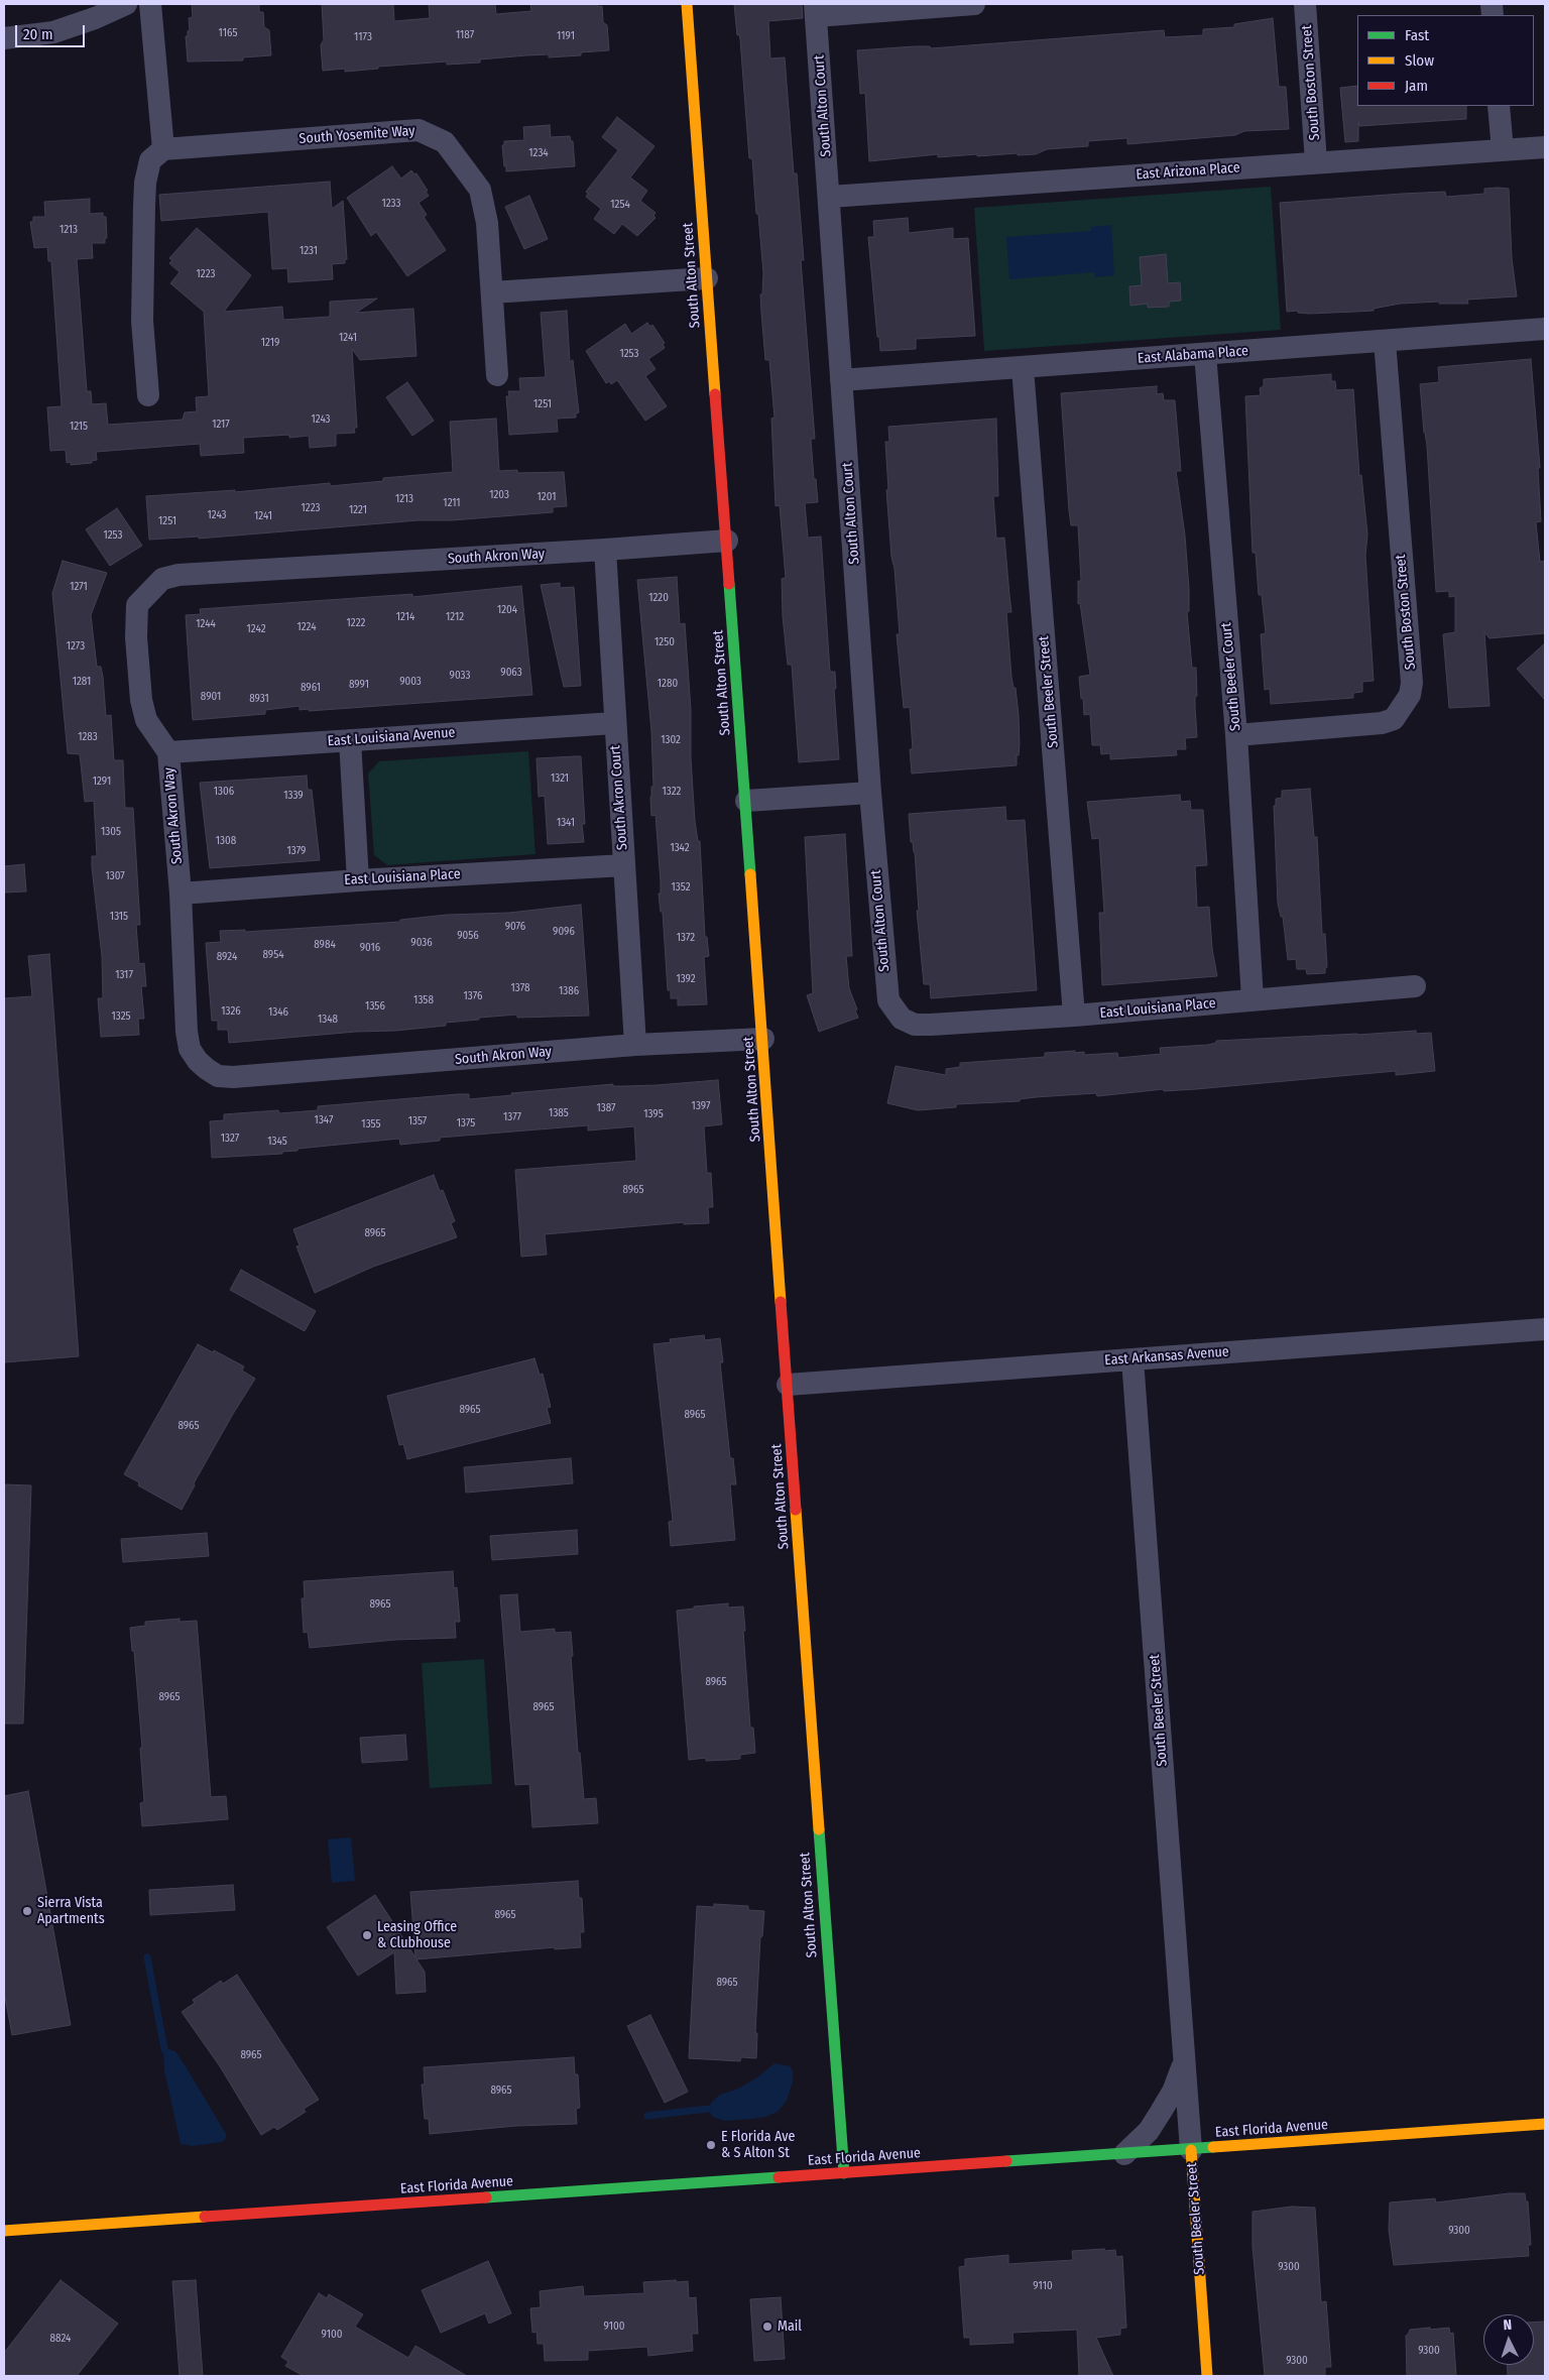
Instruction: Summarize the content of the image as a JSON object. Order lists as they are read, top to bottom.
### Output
{
  "streets": {
    "street": [
      "South Boston Street",
      "South Alton Court",
      "South Yosemite Way",
      "East Arizona Place",
      "South Alton Street",
      "East Alabama Place",
      "South Akron Way",
      "South Beeler Court",
      "South Beeler Street",
      "East Louisiana Avenue",
      "South Akron Court",
      "East Louisiana Place",
      "East Arkansas Avenue",
      "East Florida Avenue"
    ]
  },
  "crossings": [
    ["South Boston Street", "East Arizona Place"],
    ["South Boston Street", "East Alabama Place"],
    ["South Boston Street", "South Beeler Court"],
    ["South Alton Court", "East Arizona Place"],
    ["South Alton Court", "East Alabama Place"],
    ["South Alton Court", "East Louisiana Place"],
    ["South Alton Street", "South Akron Way"],
    ["South Alton Street", "East Arkansas Avenue"],
    ["South Alton Street", "East Florida Avenue"],
    ["East Alabama Place", "South Beeler Court"],
    ["East Alabama Place", "South Beeler Street"],
    ["South Akron Way", "East Louisiana Avenue"],
    ["South Akron Way", "South Akron Court"],
    ["South Akron Way", "East Louisiana Place"],
    ["South Beeler Court", "East Louisiana Place"],
    ["South Beeler Street", "East Louisiana Place"],
    ["South Beeler Street", "East Arkansas Avenue"],
    ["South Beeler Street", "East Florida Avenue"],
    ["East Louisiana Avenue", "South Akron Court"],
    ["South Akron Court", "East Louisiana Place"]
  ],
  "places": [
    "Sierra Vista Apartments",
    "Leasing Office & Clubhouse",
    "E Florida Ave & S Alton St",
    "Mail"
  ],
  "house_numbers": [
    "1165",
    "1187",
    "1191",
    "1173",
    "1234",
    "1233",
    "1254",
    "1213",
    "1231",
    "1223",
    "1241",
    "1219",
    "1253",
    "1251",
    "1243",
    "1217",
    "1215",
    "1203",
    "1201",
    "1213",
    "1211",
    "1223",
    "1221",
    "1243",
    "1241",
    "1251",
    "1253",
    "1271",
    "1220",
    "1204",
    "1214",
    "1212",
    "1222",
    "1244",
    "1224",
    "1242",
    "1250",
    "1273",
    "9063",
    "9033",
    "1281",
    "9003",
    "1280",
    "8991",
    "8961",
    "8901",
    "8931",
    "1283",
    "1302",
    "1321",
    "1291",
    "1306",
    "1322",
    "1339",
    "1341",
    "1305",
    "1308",
    "1342",
    "1379",
    "1307",
    "1352",
    "1315",
    "9076",
    "9096",
    "9056",
    "1372",
    "9036",
    "8984",
    "9016",
    "8954",
    "8924",
    "1317",
    "1392",
    "1378",
    "1386",
    "1376",
    "1358",
    "1356",
    "1326",
    "1346",
    "1325",
    "1348",
    "1397",
    "1387",
    "1385",
    "1395",
    "1377",
    "1347",
    "1357",
    "1375",
    "1355",
    "1327",
    "1345",
    "8965",
    "8965",
    "8965",
    "8965",
    "8965",
    "8965",
    "8965",
    "8965",
    "8965",
    "8965",
    "8965",
    "8965",
    "8965",
    "9300",
    "9300",
    "9110",
    "9100",
    "9100",
    "8824",
    "9300",
    "9300"
  ],
  "legend": ["Fast", "Slow", "Jam"],
  "scale_bar": "20 m",
  "north": "top"
}
